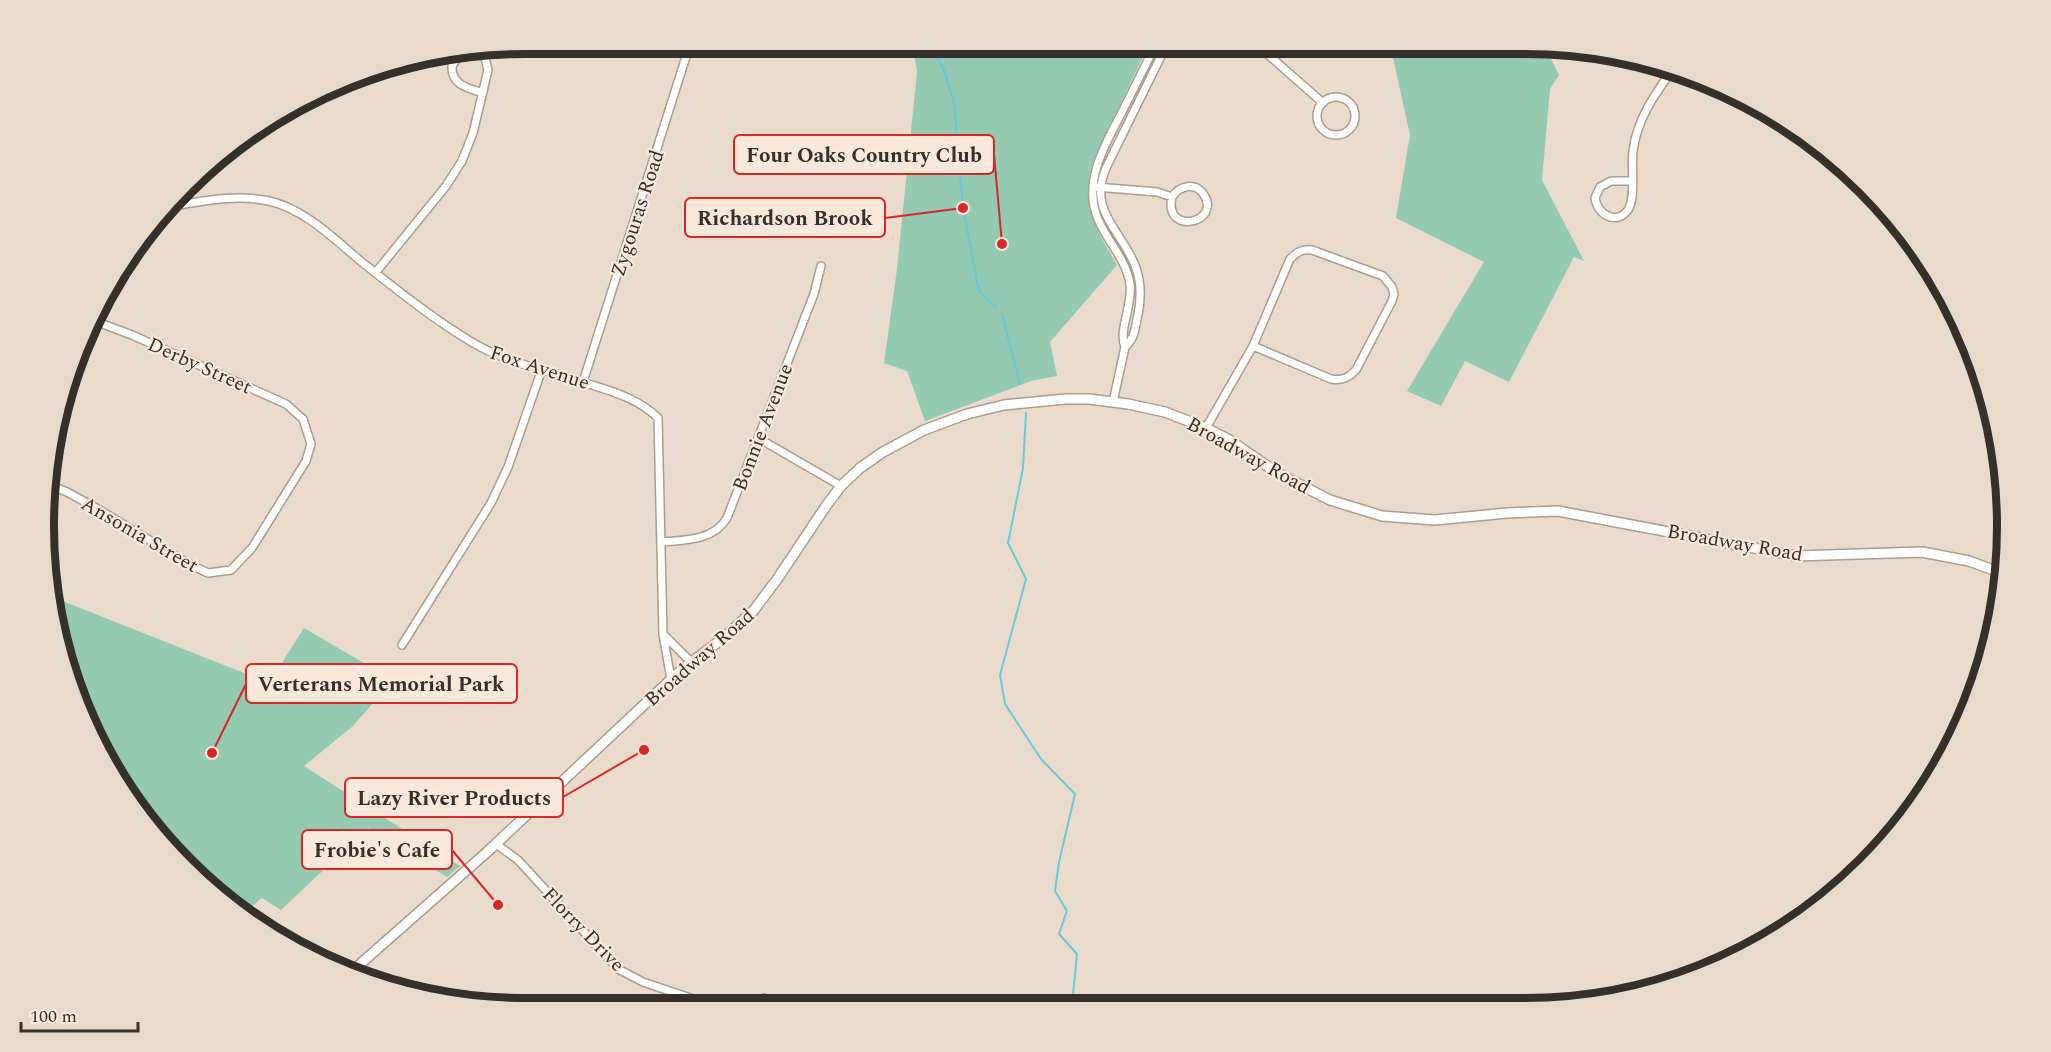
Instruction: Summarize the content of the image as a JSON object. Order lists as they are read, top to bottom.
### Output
{
  "streets": {
    "main road": ["Broadway Road"],
    "street": [
      "Zygouras Road",
      "Derby Street",
      "Fox Avenue",
      "Bonnie Avenue",
      "Ansonia Street",
      "Florry Drive"
    ]
  },
  "crossings": [
    ["Zygouras Road", "Fox Avenue"],
    ["Derby Street", "Ansonia Street"],
    ["Fox Avenue", "Bonnie Avenue"],
    ["Fox Avenue", "Broadway Road"],
    ["Broadway Road", "Florry Drive"]
  ],
  "places": [
    "Richardson Brook",
    "Four Oaks Country Club",
    "Lazy River Products",
    "Verterans Memorial Park",
    "Frobie's Cafe"
  ],
  "scale_bar": "100 m"
}
